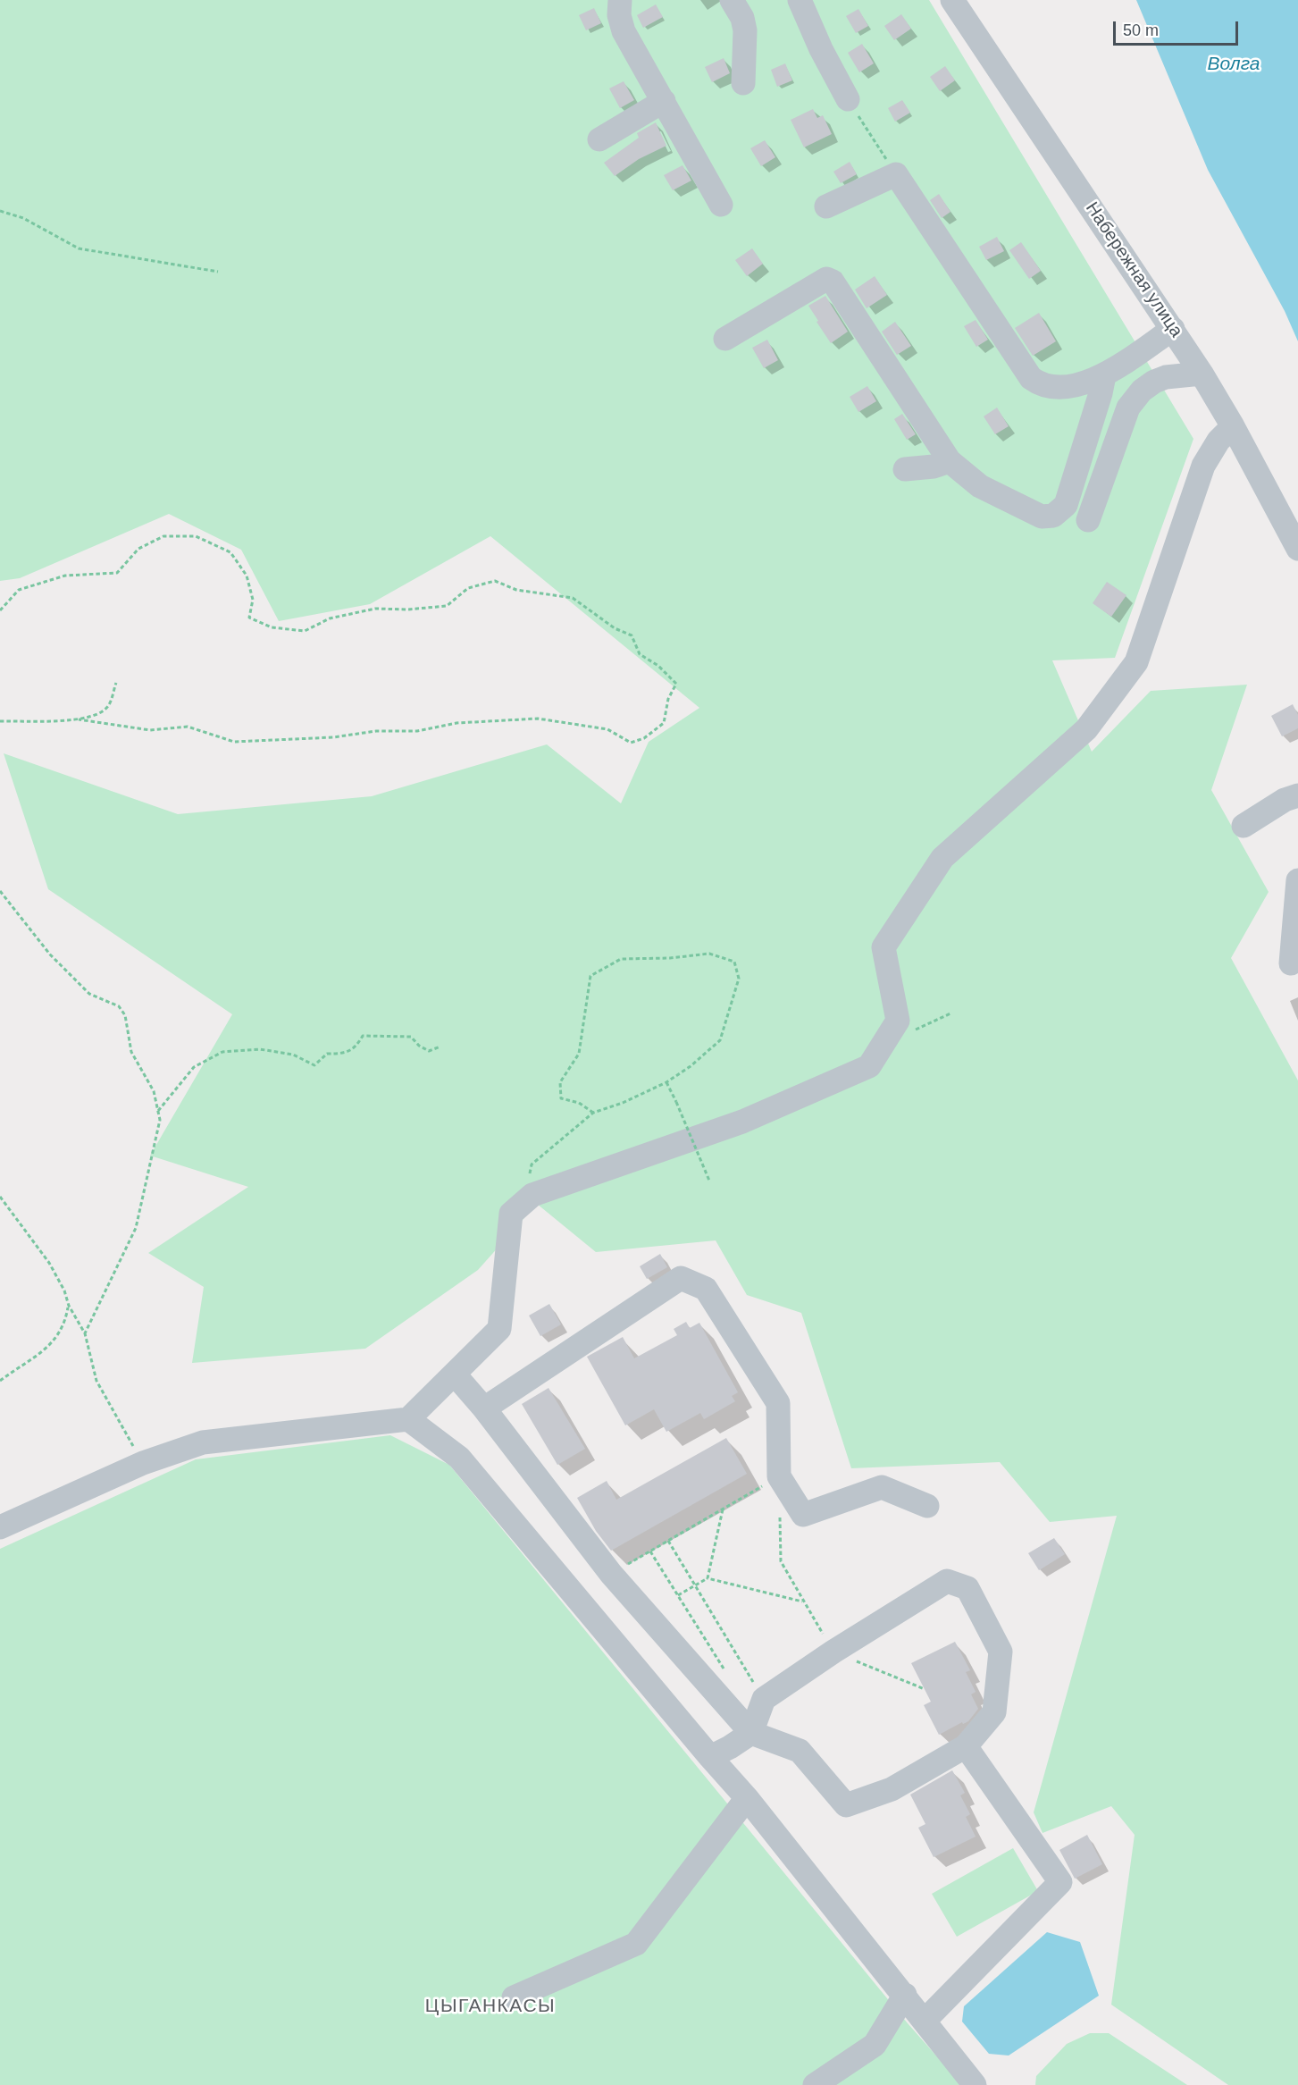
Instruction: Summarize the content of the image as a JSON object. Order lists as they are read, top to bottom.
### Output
{
  "streets": {
    "street": ["Набережная улица"]
  },
  "districts": ["ЦЫГАНКАСЫ"],
  "water": ["Волга"],
  "scale_bar": "50 m"
}
